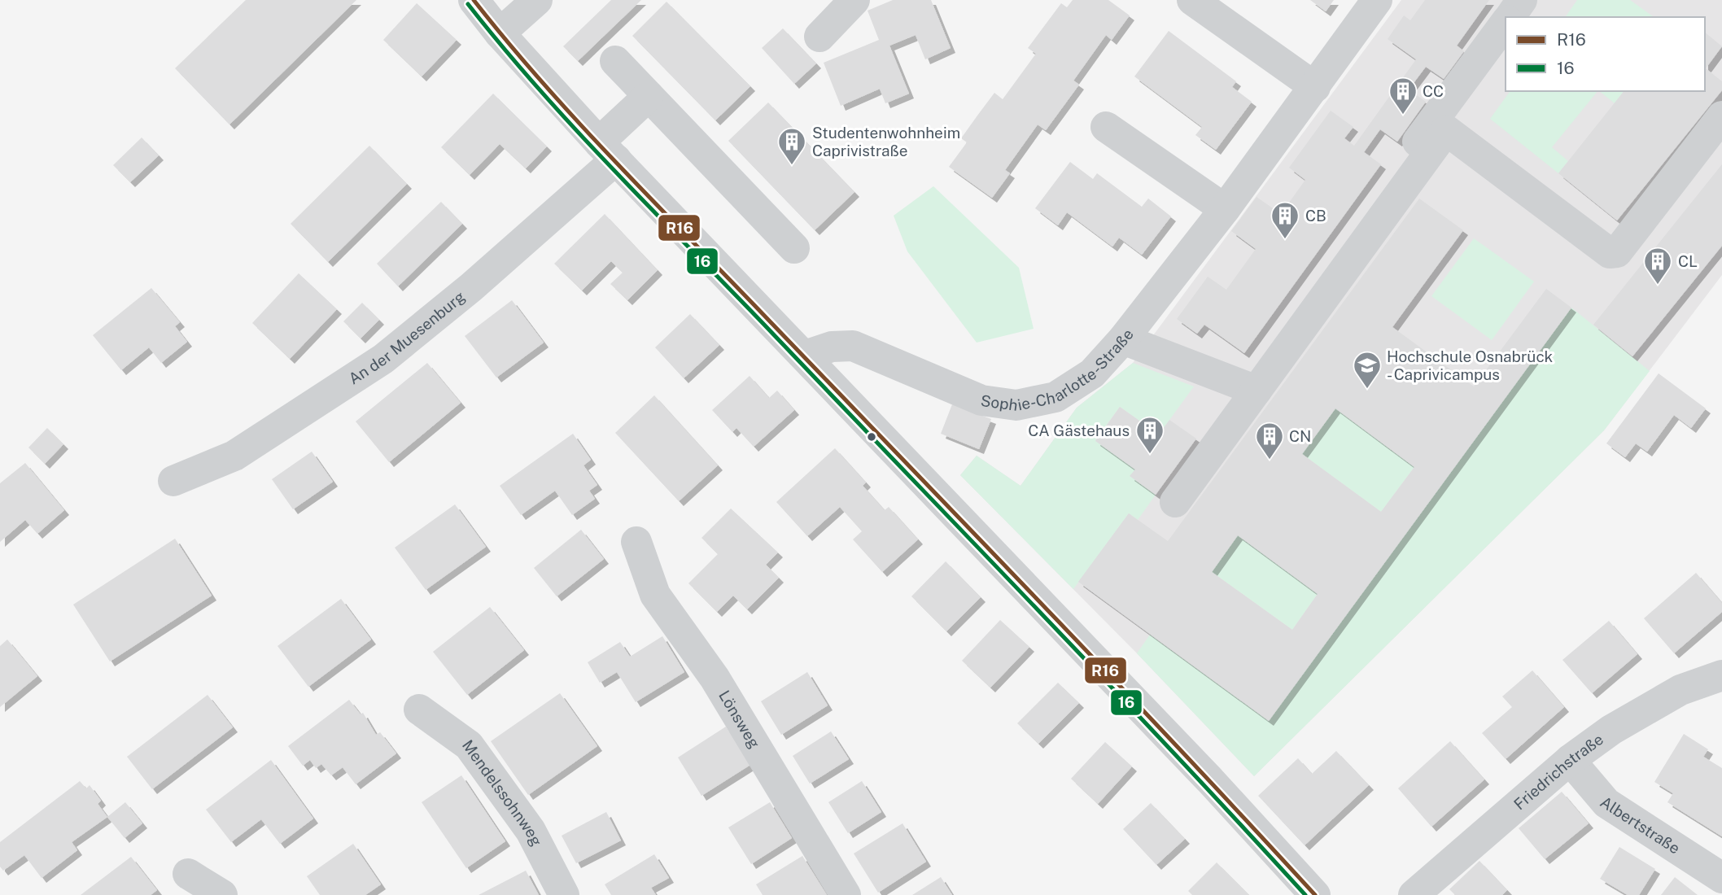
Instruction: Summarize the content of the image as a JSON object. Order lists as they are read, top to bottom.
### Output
{
  "streets": {
    "street": [
      "An der Muesenburg",
      "Sophie-Charlotte-Straße",
      "Lönsweg",
      "Friedrichstraße",
      "Mendelssohnweg",
      "Albertstraße"
    ]
  },
  "crossings": [
    ["Friedrichstraße", "Albertstraße"]
  ],
  "places": {
    "building": [
      "CC",
      "Studentenwohnheim Caprivistraße",
      "CB",
      "CL",
      "CA Gästehaus",
      "CN"
    ],
    "school or university": ["Hochschule Osnabrück - Caprivicampus"]
  },
  "lines": ["transit line R16", "transit line 16"],
  "legend": ["R16", "16"]
}
